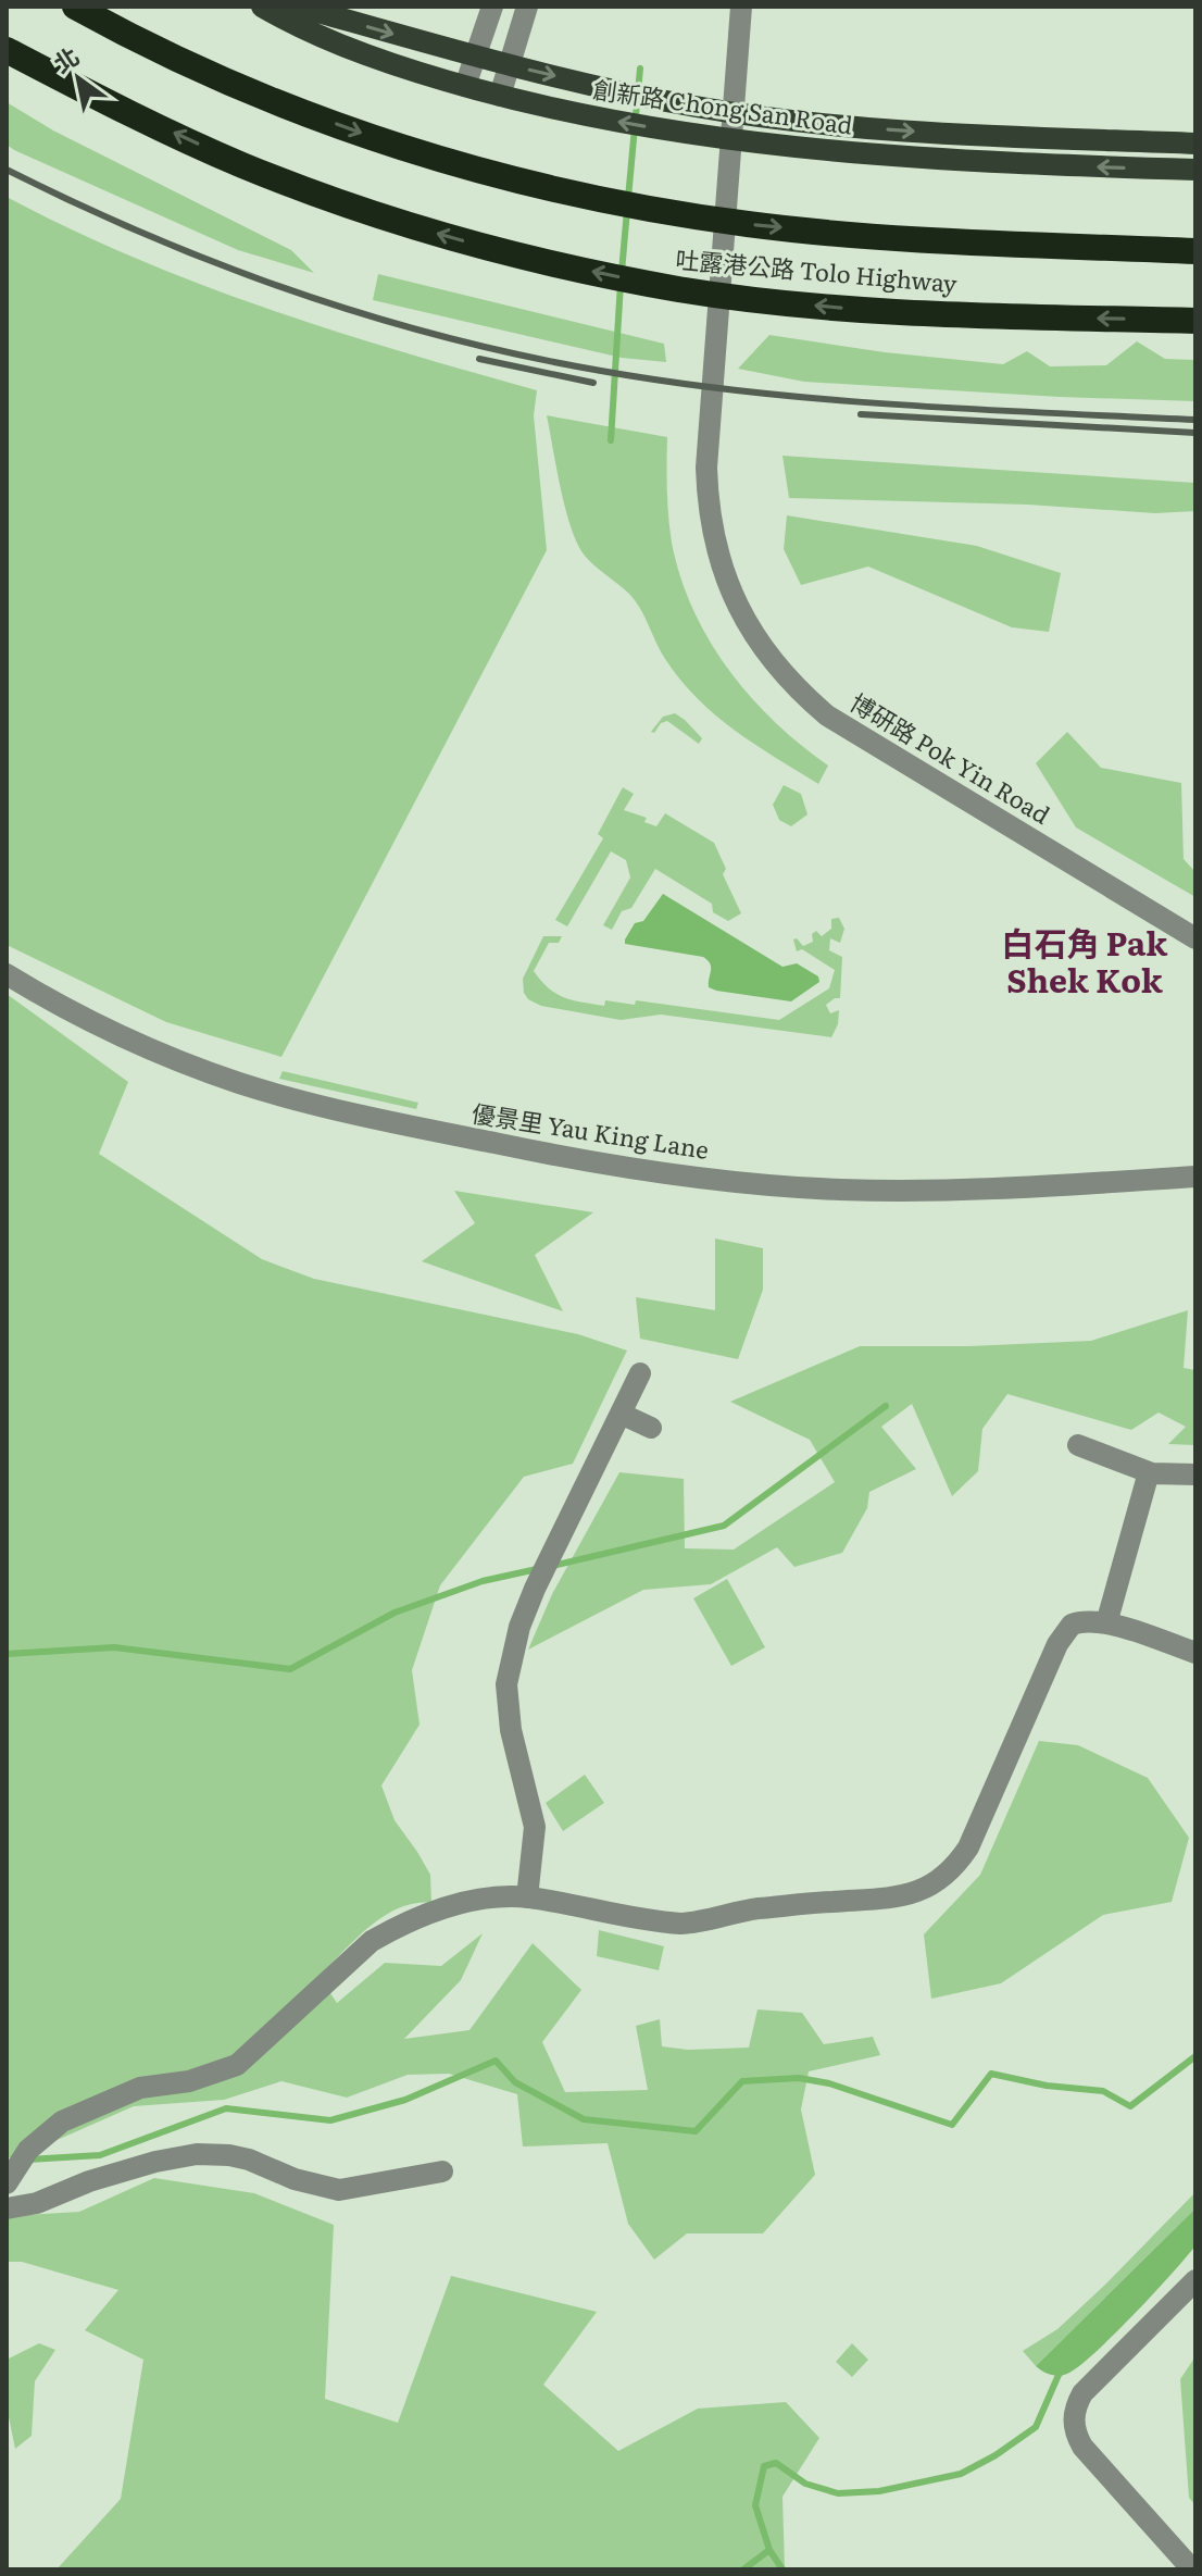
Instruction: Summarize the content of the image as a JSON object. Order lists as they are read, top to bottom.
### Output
{
  "streets": {
    "highway": ["吐露港公路 Tolo Highway"],
    "main road": ["創新路 Chong San Road"],
    "street": ["博研路 Pok Yin Road", "優景里 Yau King Lane"]
  },
  "districts": ["白石角 Pak Shek Kok"],
  "north": "top left"
}
